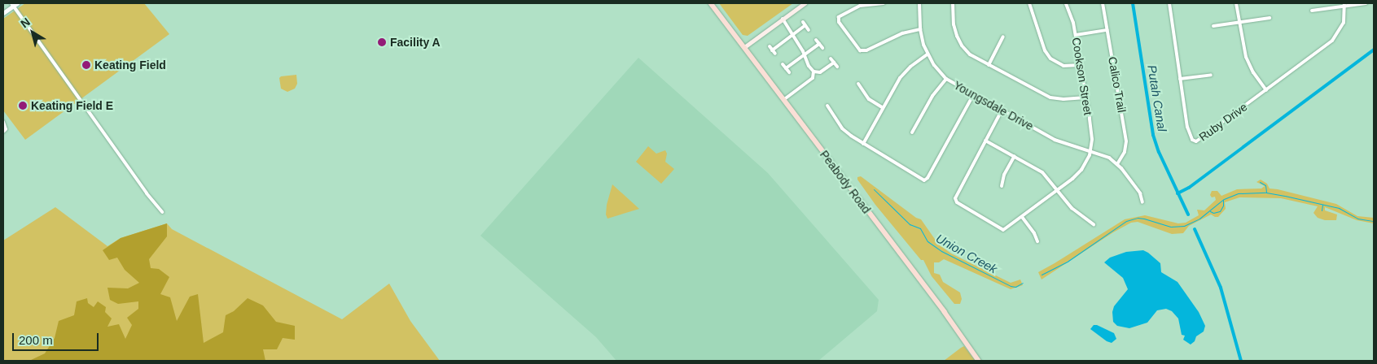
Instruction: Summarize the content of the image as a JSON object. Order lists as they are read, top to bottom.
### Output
{
  "streets": {
    "main road": ["Peabody Road"],
    "street": [
      "Cookson Street",
      "Calico Trail",
      "Youngsdale Drive",
      "Ruby Drive"
    ]
  },
  "crossings": [
    ["Cookson Street", "Youngsdale Drive"],
    ["Calico Trail", "Youngsdale Drive"]
  ],
  "water": ["Putah Canal", "Union Creek"],
  "places": ["Facility A", "Keating Field", "Keating Field E"],
  "scale_bar": "200 m",
  "north": "top left"
}
